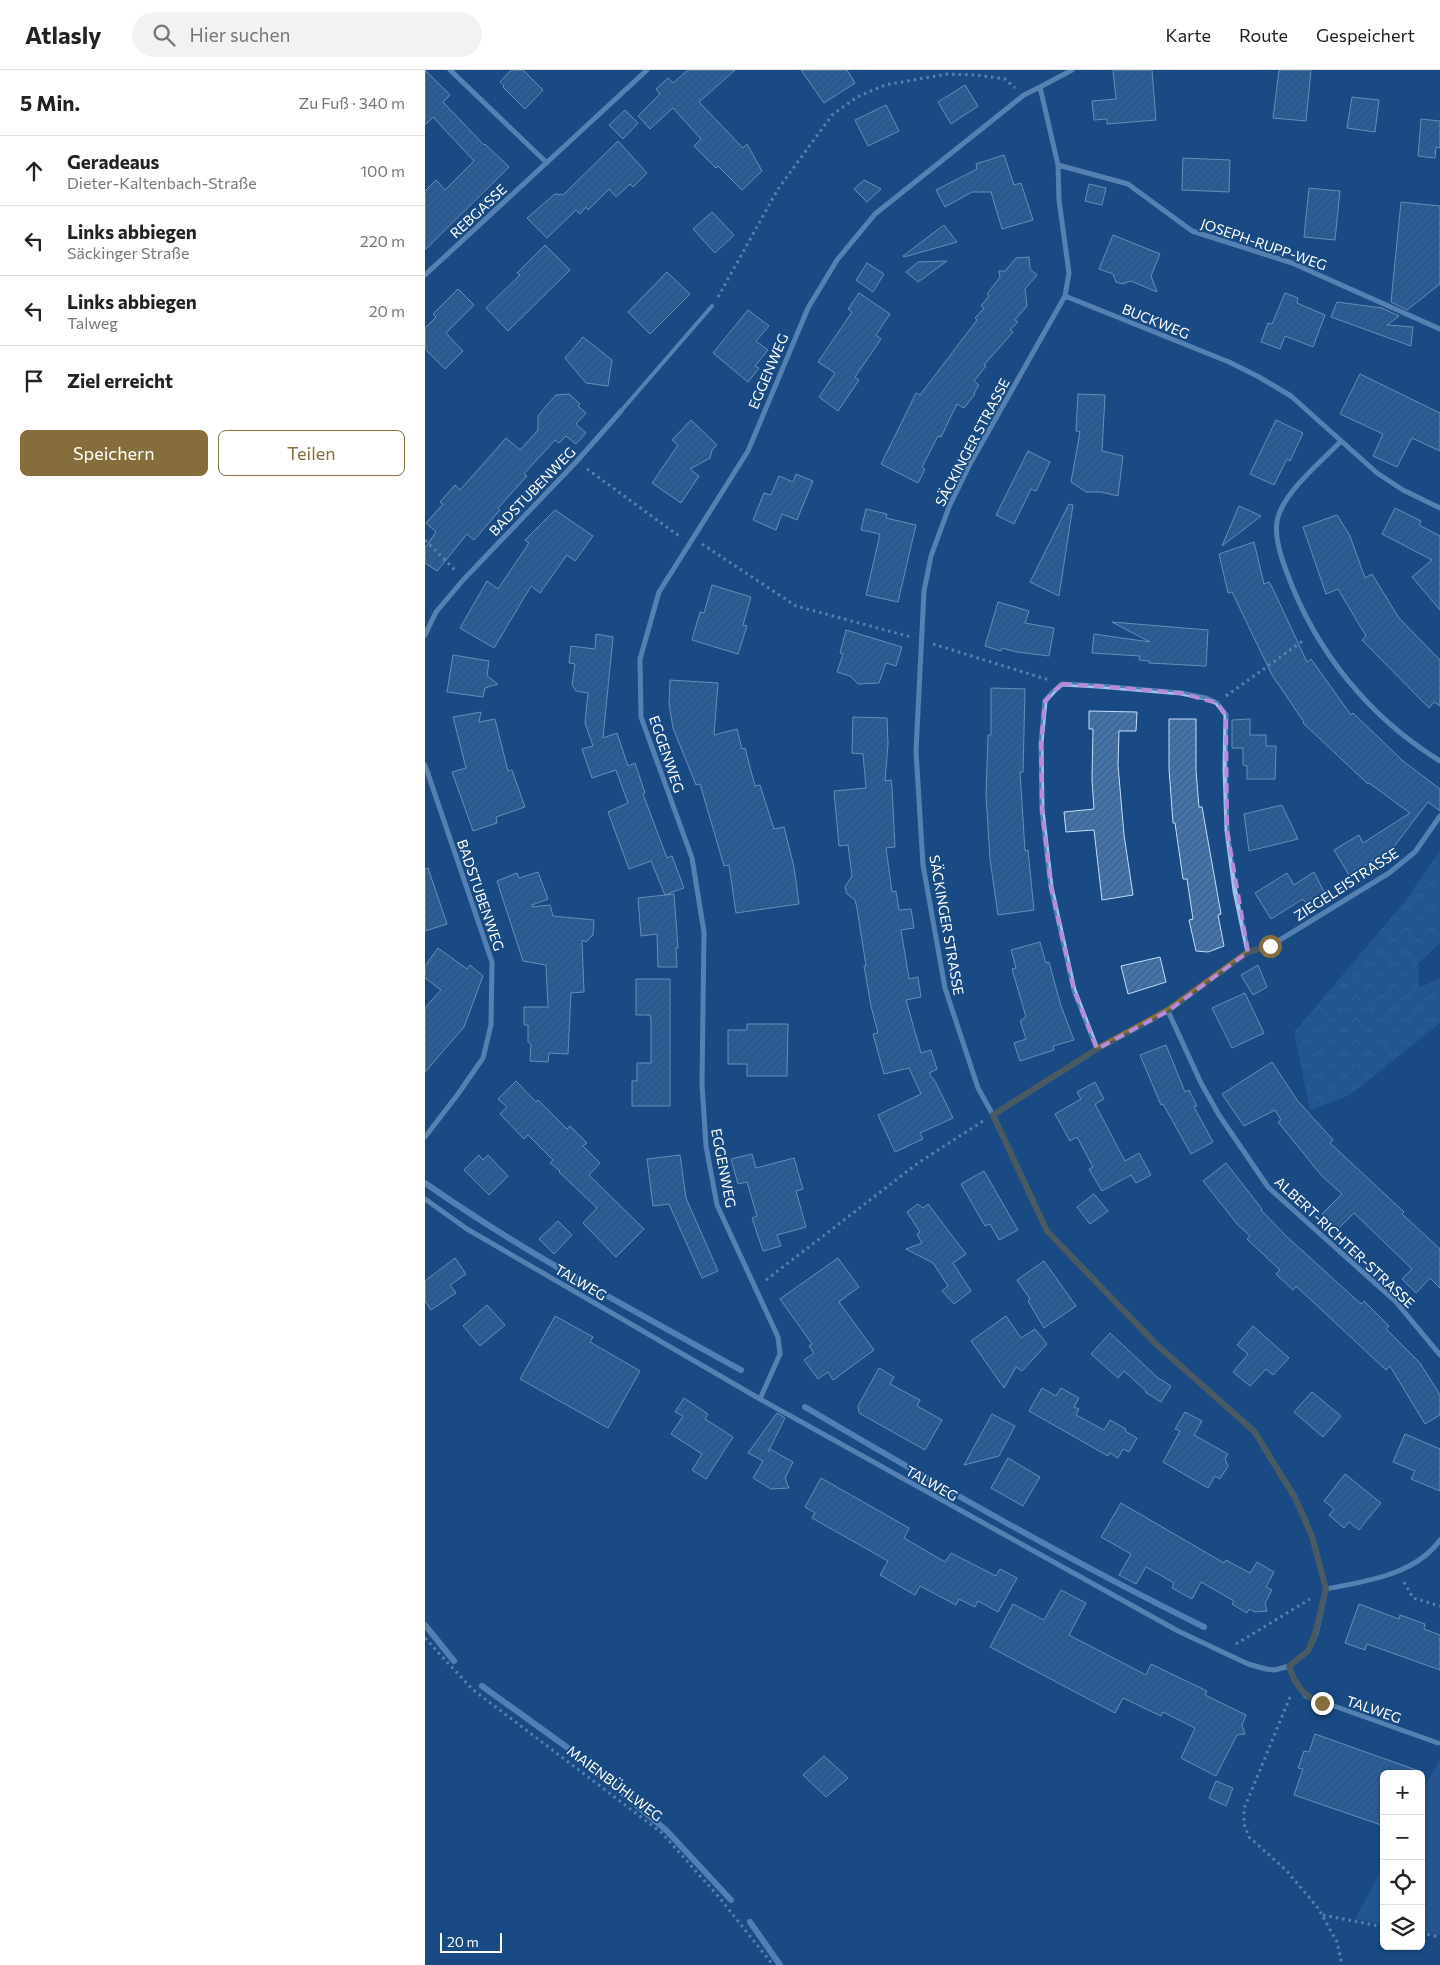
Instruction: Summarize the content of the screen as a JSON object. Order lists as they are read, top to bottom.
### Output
{
  "streets": {
    "street": [
      "REBGASSE",
      "JOSEPH-RUPP-WEG",
      "BUCKWEG",
      "EGGENWEG",
      "SÄCKINGER STRASSE",
      "BADSTUBENWEG",
      "ZIEGELEISTRASSE",
      "ALBERT-RICHTER-STRASSE",
      "TALWEG"
    ],
    "path": ["MAIENBÜHLWEG"]
  },
  "crossings": [
    ["BUCKWEG", "SÄCKINGER STRASSE"],
    ["EGGENWEG", "TALWEG"],
    ["SÄCKINGER STRASSE", "ZIEGELEISTRASSE"],
    ["SÄCKINGER STRASSE", "TALWEG"],
    ["ZIEGELEISTRASSE", "ALBERT-RICHTER-STRASSE"]
  ],
  "scale_bar": "20 m",
  "page": {
    "header": "Atlasly",
    "search": "Hier suchen",
    "nav": ["Karte", "Route", "Gespeichert"],
    "heading": ["5 Min.", "Zu Fuß · 340 m"],
    "list": [
      ["Geradeaus", "Dieter-Kaltenbach-Straße", "100 m"],
      ["Links abbiegen", "Säckinger Straße", "220 m"],
      ["Links abbiegen", "Talweg", "20 m"],
      "Ziel erreicht"
    ],
    "buttons": ["Speichern", "Teilen"],
    "map_buttons": ["+", "−"],
    "scale": "20 m"
  }
}
